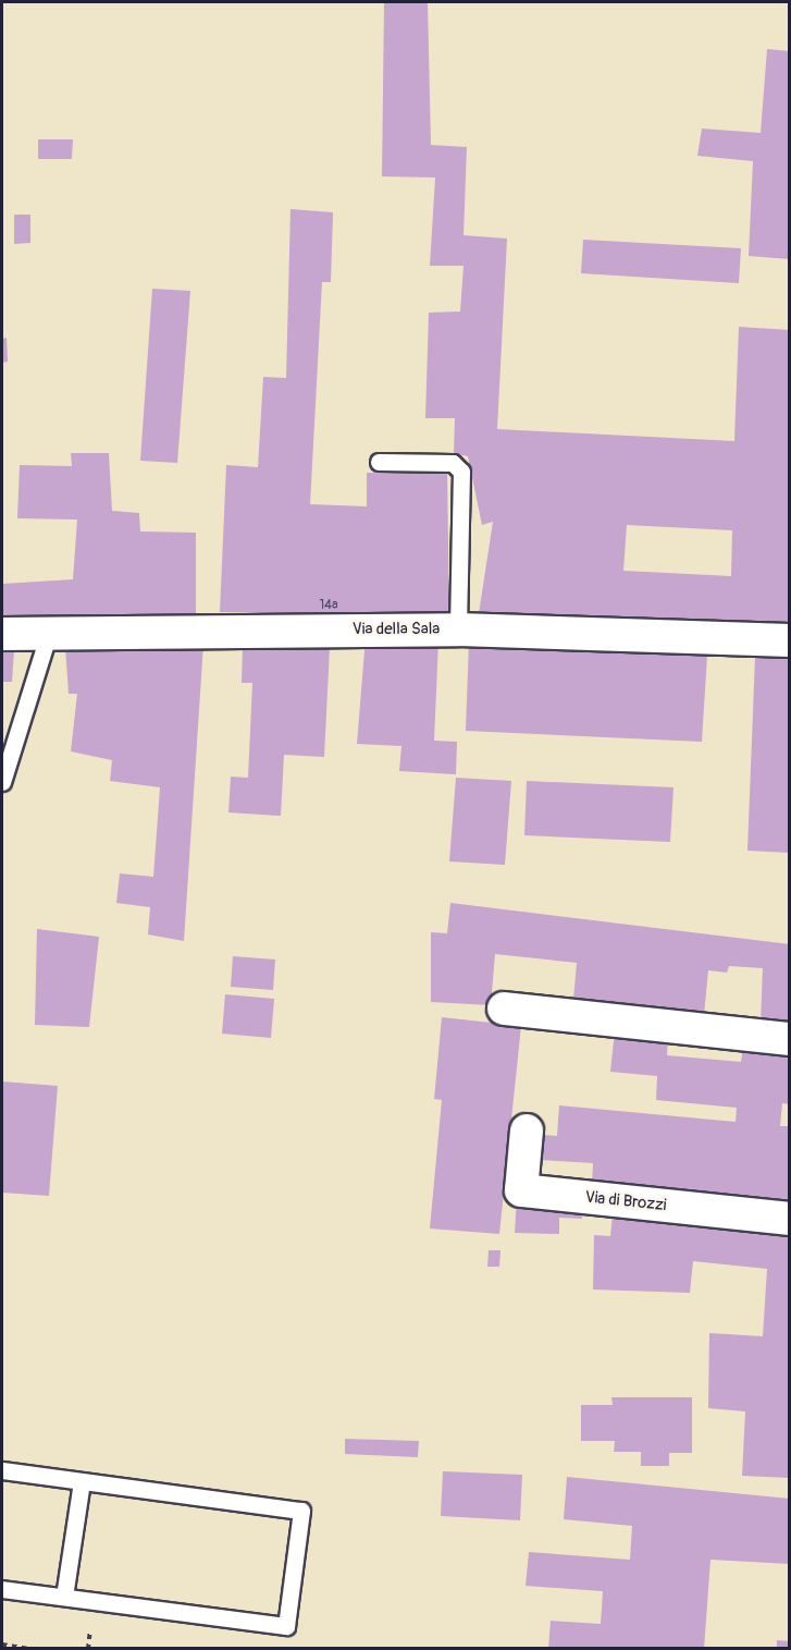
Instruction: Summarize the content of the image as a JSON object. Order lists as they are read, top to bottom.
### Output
{
  "streets": {
    "street": ["Via della Sala", "Via di Brozzi"]
  },
  "house_numbers": ["14a"]
}
